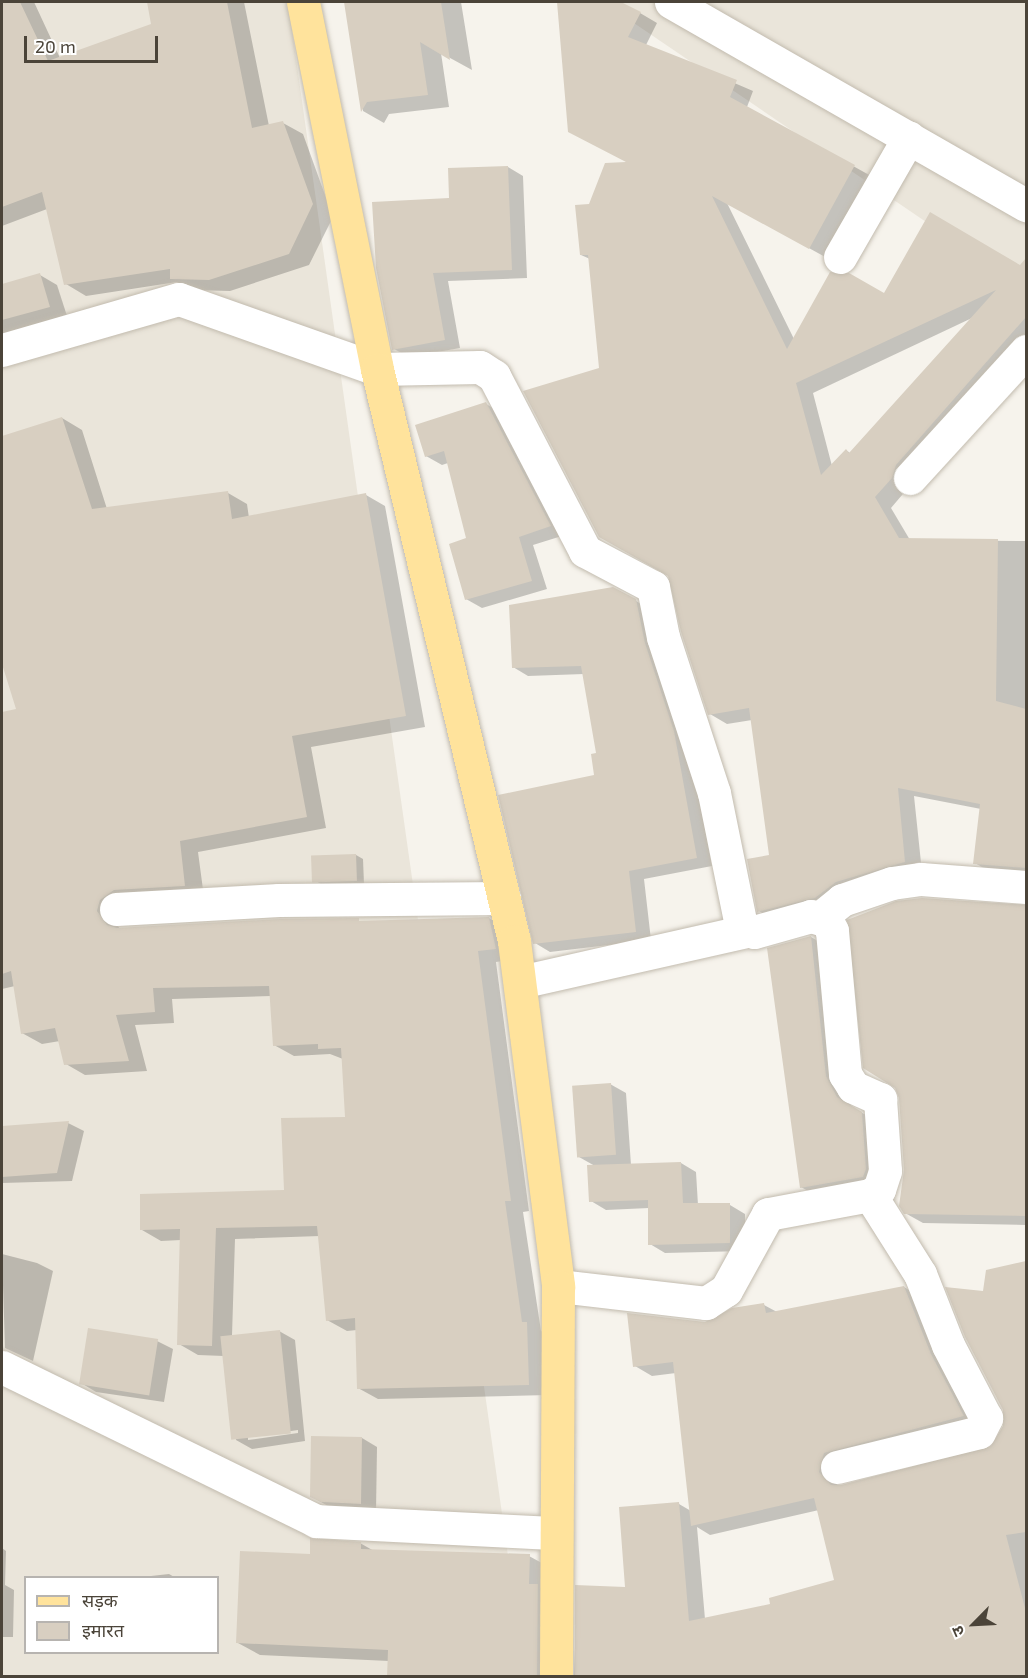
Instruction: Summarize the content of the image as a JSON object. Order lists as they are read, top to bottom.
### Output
{
  "legend": ["सड़क", "इमारत"],
  "scale_bar": "20 m",
  "north": "bottom left"
}
